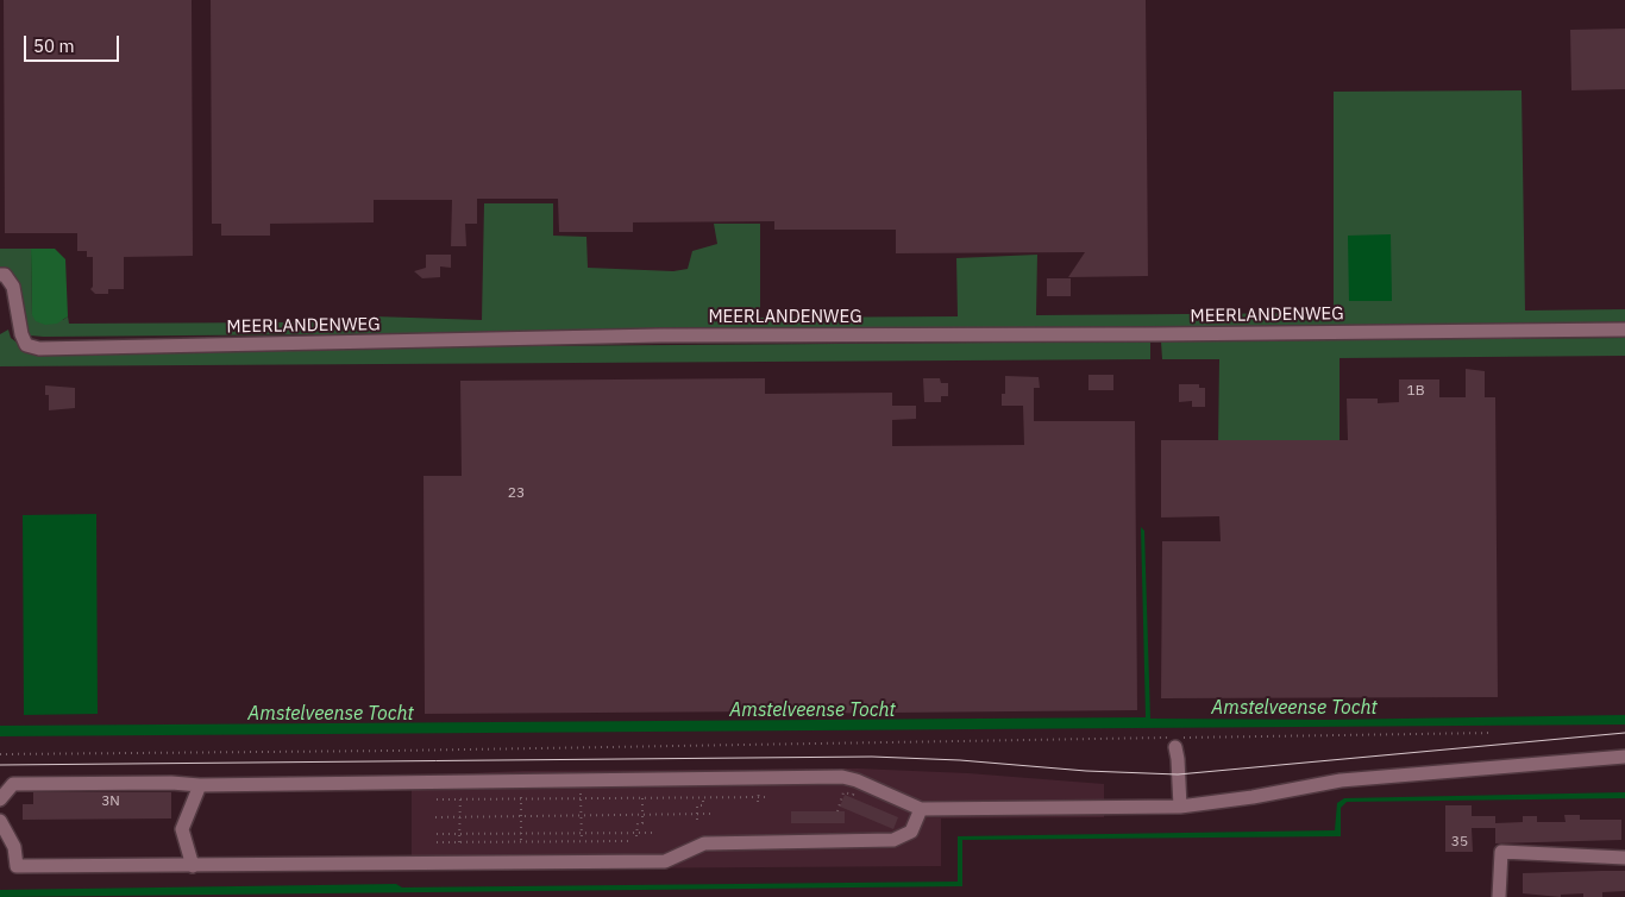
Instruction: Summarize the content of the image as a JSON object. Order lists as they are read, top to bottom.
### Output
{
  "streets": {
    "street": ["MEERLANDENWEG"]
  },
  "water": ["Amstelveense Tocht"],
  "house_numbers": [
    "1B",
    "23",
    "3N",
    "35"
  ],
  "scale_bar": "50 m"
}
